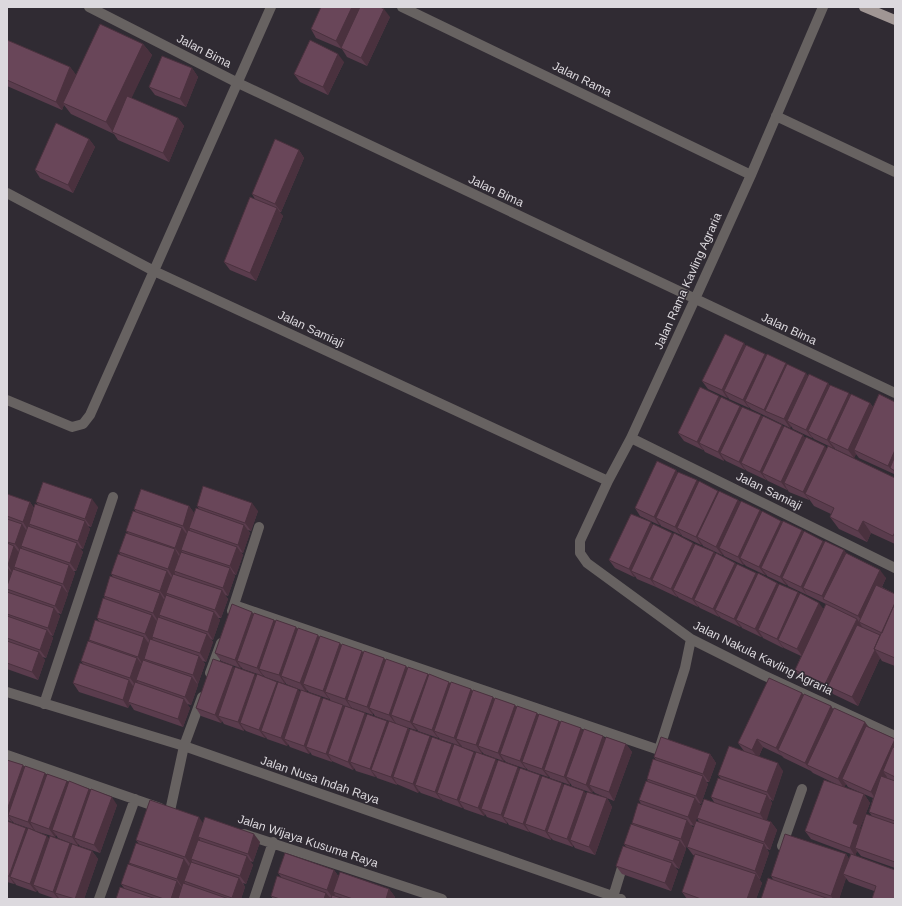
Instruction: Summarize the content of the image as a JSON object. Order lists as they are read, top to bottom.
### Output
{
  "streets": {
    "street": [
      "Jalan Bima",
      "Jalan Rama",
      "Jalan Rama Kavling Agraria",
      "Jalan Samiaji",
      "Jalan Nakula Kavling Agraria",
      "Jalan Nusa Indah Raya",
      "Jalan Wijaya Kusuma Raya"
    ]
  },
  "crossings": [
    ["Jalan Bima", "Jalan Rama Kavling Agraria"],
    ["Jalan Rama", "Jalan Rama Kavling Agraria"],
    ["Jalan Rama Kavling Agraria", "Jalan Samiaji"],
    ["Jalan Rama Kavling Agraria", "Jalan Nakula Kavling Agraria"]
  ]
}
